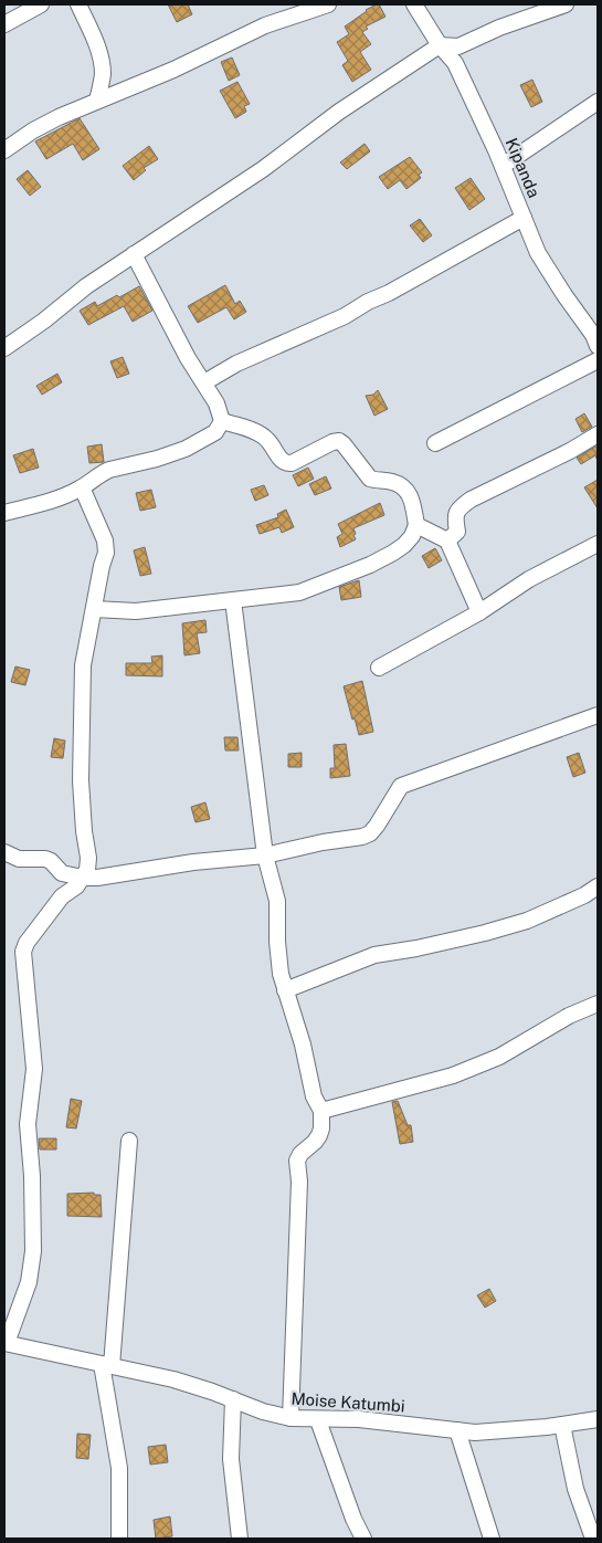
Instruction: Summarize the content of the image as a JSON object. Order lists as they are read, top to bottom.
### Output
{
  "streets": {
    "street": ["Kipanda", "Moise Katumbi"]
  }
}
